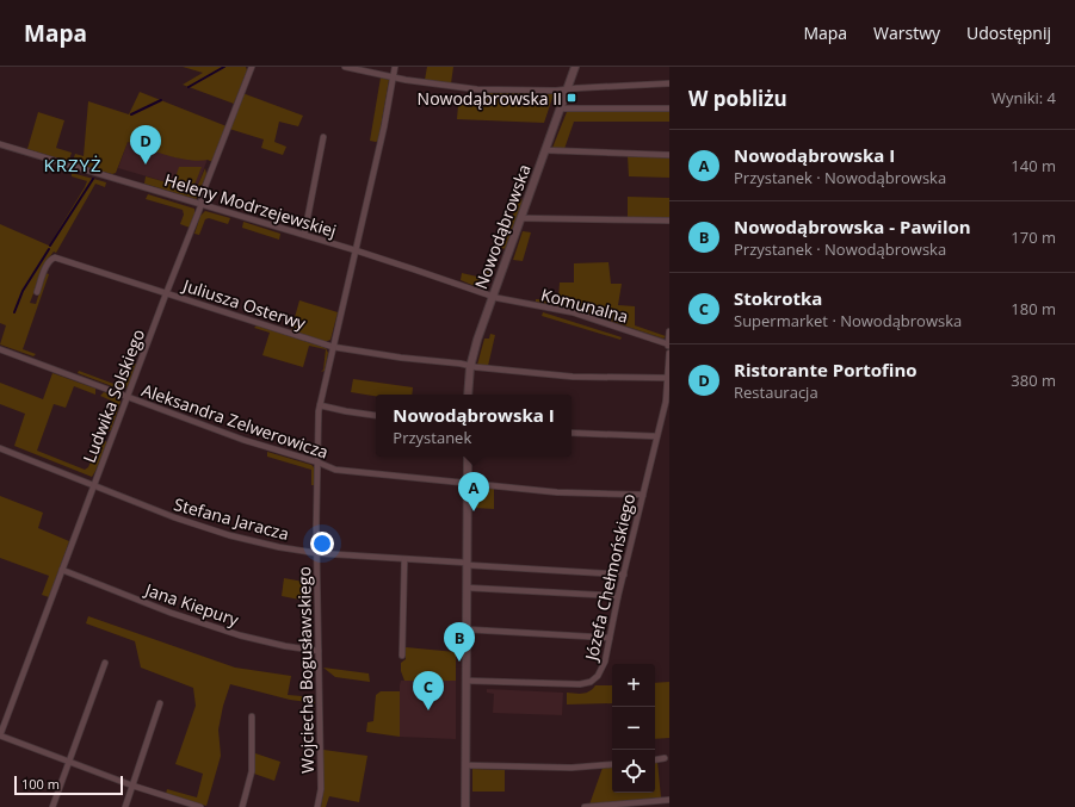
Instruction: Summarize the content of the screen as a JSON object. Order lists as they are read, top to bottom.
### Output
{
  "streets": {
    "street": [
      "Heleny Modrzejewskiej",
      "Nowodąbrowska",
      "Juliusza Osterwy",
      "Komunalna",
      "Ludwika Solskiego",
      "Aleksandra Zelwerowicza",
      "Stefana Jaracza",
      "Józefa Chełmońskiego",
      "Jana Kiepury",
      "Wojciecha Bogusławskiego"
    ]
  },
  "crossings": [
    ["Heleny Modrzejewskiej", "Nowodąbrowska"],
    ["Heleny Modrzejewskiej", "Komunalna"],
    ["Heleny Modrzejewskiej", "Ludwika Solskiego"],
    ["Heleny Modrzejewskiej", "Wojciecha Bogusławskiego"],
    ["Nowodąbrowska", "Juliusza Osterwy"],
    ["Nowodąbrowska", "Komunalna"],
    ["Juliusza Osterwy", "Ludwika Solskiego"],
    ["Juliusza Osterwy", "Józefa Chełmońskiego"],
    ["Juliusza Osterwy", "Wojciecha Bogusławskiego"],
    ["Komunalna", "Józefa Chełmońskiego"],
    ["Ludwika Solskiego", "Aleksandra Zelwerowicza"],
    ["Ludwika Solskiego", "Stefana Jaracza"],
    ["Ludwika Solskiego", "Jana Kiepury"],
    ["Aleksandra Zelwerowicza", "Józefa Chełmońskiego"],
    ["Aleksandra Zelwerowicza", "Wojciecha Bogusławskiego"],
    ["Stefana Jaracza", "Józefa Chełmońskiego"],
    ["Stefana Jaracza", "Wojciecha Bogusławskiego"],
    ["Jana Kiepury", "Wojciecha Bogusławskiego"]
  ],
  "districts": ["KRZYŻ"],
  "places": {
    "transit": ["Nowodąbrowska II"]
  },
  "scale_bar": "100 m",
  "page": {
    "header": "Mapa",
    "nav": ["Mapa", "Warstwy", "Udostępnij"],
    "heading": ["W pobliżu", "Wyniki: 4"],
    "pins": [
      "D",
      "A",
      "B",
      "C"
    ],
    "list": [
      {
        "mark": "A",
        "name": "Nowodąbrowska I",
        "note": "Przystanek · Nowodąbrowska",
        "value": "140 m"
      },
      {
        "mark": "B",
        "name": "Nowodąbrowska - Pawilon",
        "note": "Przystanek · Nowodąbrowska",
        "value": "170 m"
      },
      {
        "mark": "C",
        "name": "Stokrotka",
        "note": "Supermarket · Nowodąbrowska",
        "value": "180 m"
      },
      {
        "mark": "D",
        "name": "Ristorante Portofino",
        "note": "Restauracja",
        "value": "380 m"
      }
    ],
    "popup": ["Nowodąbrowska I", "Przystanek"],
    "map_buttons": ["+", "−"],
    "scale": "100 m"
  }
}
